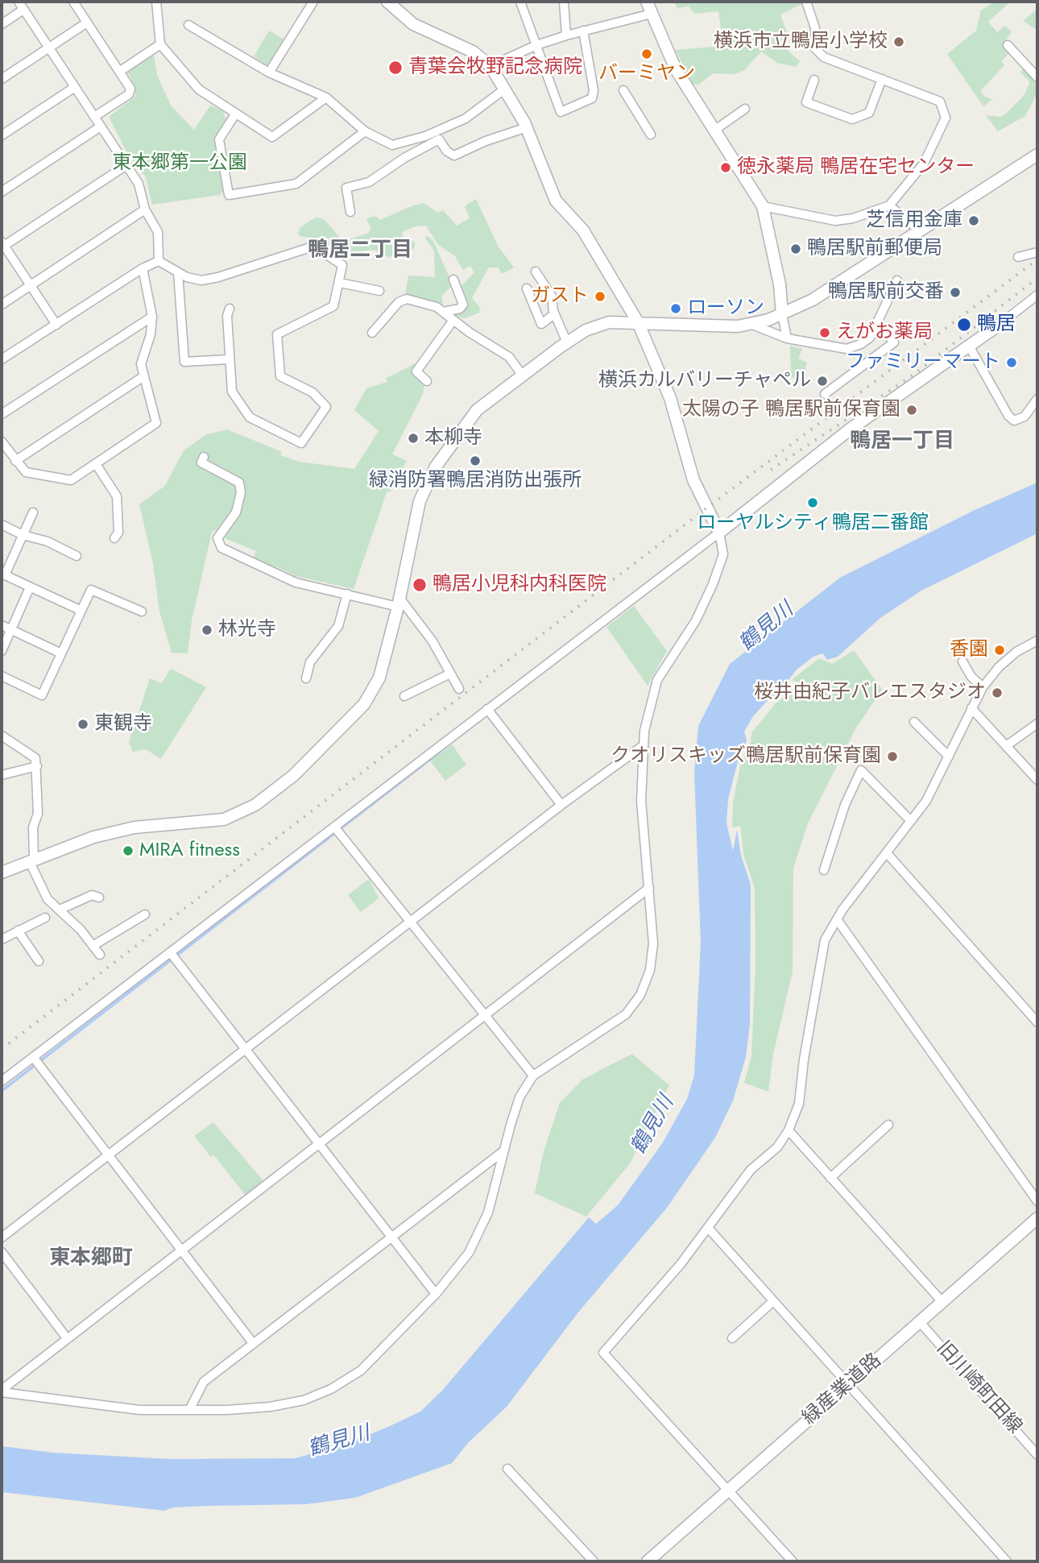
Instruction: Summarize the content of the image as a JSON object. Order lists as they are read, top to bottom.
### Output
{
  "streets": {
    "street": ["旧川崎町田線", "緑産業道路"]
  },
  "crossings": [
    ["旧川崎町田線", "緑産業道路"]
  ],
  "districts": ["鴨居二丁目", "鴨居一丁目", "東本郷町"],
  "water": ["鶴見川"],
  "parks": ["東本郷第一公園"],
  "places": [
    "横浜市立鴨居小学校",
    "バーミヤン",
    "青葉会牧野記念病院",
    "徳永薬局 鴨居在宅センター",
    "芝信用金庫",
    "鴨居駅前郵便局",
    "鴨居駅前交番",
    "ガスト",
    "ローソン",
    "鴨居",
    "えがお薬局",
    "ファミリーマート",
    "横浜カルバリーチャペル",
    "太陽の子 鴨居駅前保育園",
    "本柳寺",
    "緑消防署鴨居消防出張所",
    "ローヤルシティ鴨居二番館",
    "鴨居小児科内科医院",
    "林光寺",
    "香園",
    "桜井由紀子バレエスタジオ",
    "東観寺",
    "クオリスキッズ鴨居駅前保育園",
    "MIRA fitness"
  ]
}
